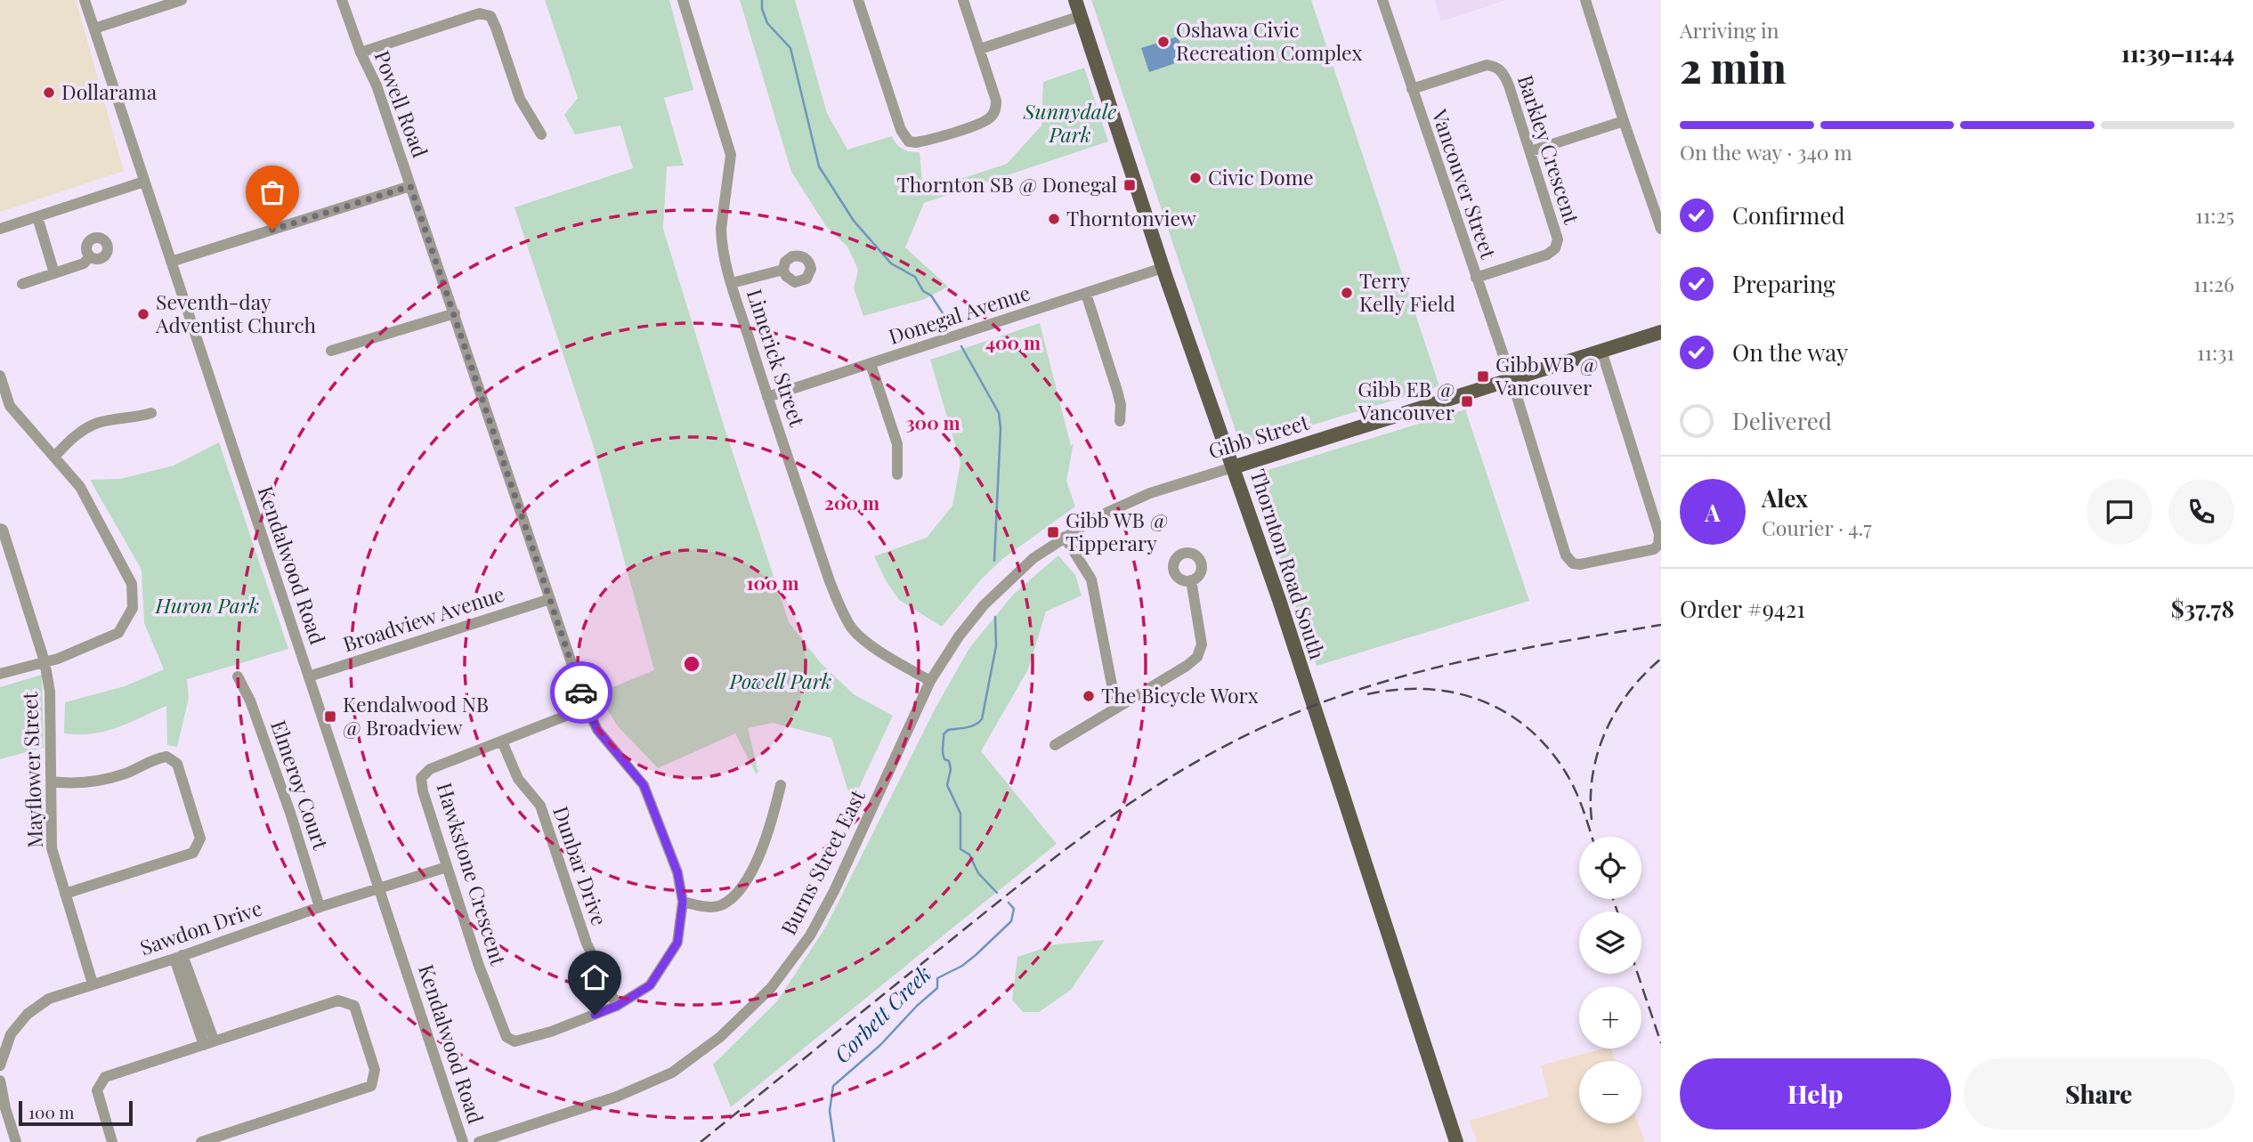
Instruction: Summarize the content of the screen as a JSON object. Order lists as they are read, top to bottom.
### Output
{
  "streets": {
    "main road": ["Gibb Street", "Thornton Road South"],
    "street": [
      "Powell Road",
      "Barkley Crescent",
      "Vancouver Street",
      "Donegal Avenue",
      "Limerick Street",
      "Kendalwood Road",
      "Broadview Avenue",
      "Mayflower Street",
      "Elmeroy Court",
      "Burns Street East",
      "Dunbar Drive",
      "Hawkstone Crescent",
      "Sawdon Drive"
    ]
  },
  "crossings": [
    ["Powell Road", "Broadview Avenue"],
    ["Powell Road", "Dunbar Drive"],
    ["Powell Road", "Hawkstone Crescent"],
    ["Barkley Crescent", "Vancouver Street"],
    ["Vancouver Street", "Gibb Street"],
    ["Donegal Avenue", "Limerick Street"],
    ["Donegal Avenue", "Thornton Road South"],
    ["Limerick Street", "Gibb Street"],
    ["Limerick Street", "Burns Street East"],
    ["Gibb Street", "Thornton Road South"],
    ["Gibb Street", "Burns Street East"],
    ["Kendalwood Road", "Broadview Avenue"],
    ["Kendalwood Road", "Sawdon Drive"],
    ["Mayflower Street", "Sawdon Drive"],
    ["Elmeroy Court", "Sawdon Drive"],
    ["Dunbar Drive", "Hawkstone Crescent"],
    ["Hawkstone Crescent", "Sawdon Drive"]
  ],
  "water": ["Corbett Creek"],
  "parks": ["Sunnydale Park", "Huron Park", "Powell Park"],
  "places": {
    "other": [
      "Oshawa Civic Recreation Complex",
      "Dollarama",
      "Civic Dome",
      "Thorntonview",
      "Terry Kelly Field",
      "Seventh-day Adventist Church",
      "The Bicycle Worx"
    ],
    "transit": [
      "Thornton SB @ Donegal",
      "Gibb WB @ Vancouver",
      "Gibb EB @ Vancouver",
      "Gibb WB @ Tipperary",
      "Kendalwood NB @ Broadview"
    ]
  },
  "scale_bar": "100 m",
  "page": {
    "heading": ["2 min", "Arriving in", "11:39–11:44"],
    "panel": [
      "Alex",
      "Courier · 4.7",
      "Order #9421",
      "$37.78"
    ],
    "bar": "On the way · 340 m",
    "list": [
      ["Confirmed", "11:25"],
      ["Preparing", "11:26"],
      ["On the way", "11:31"],
      "Delivered"
    ],
    "round": "A",
    "map_buttons": ["+", "−"],
    "buttons": ["Help", "Share"],
    "scale": "100 m"
  },
  "rings": [
    "400 m",
    "300 m",
    "200 m",
    "100 m"
  ]
}
